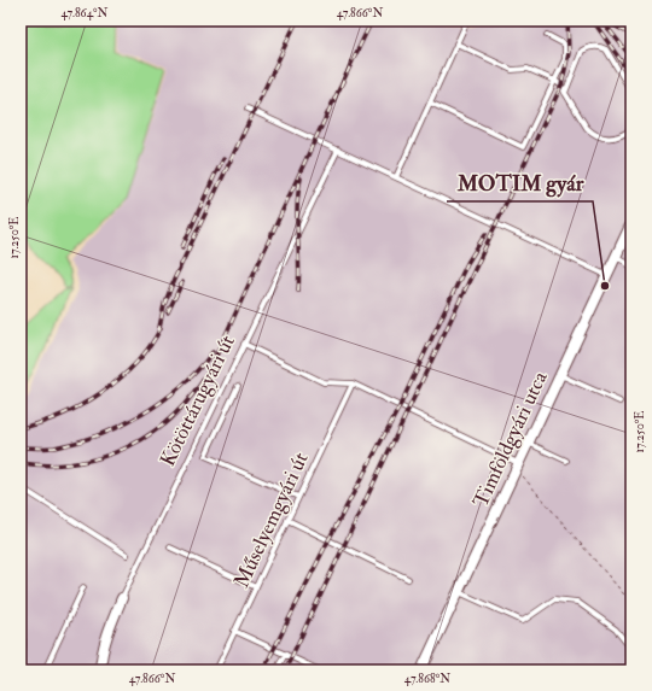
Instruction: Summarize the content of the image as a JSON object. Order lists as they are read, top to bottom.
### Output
{
  "streets": {
    "street": ["Kötöttárugyári út", "Timföldgyári utca"],
    "lane": ["Műselyemgyári út"]
  },
  "places": ["MOTIM gyár"],
  "coordinates": [
    "47.864°N",
    "47.866°N",
    "17.250°E",
    "47.868°N"
  ]
}
